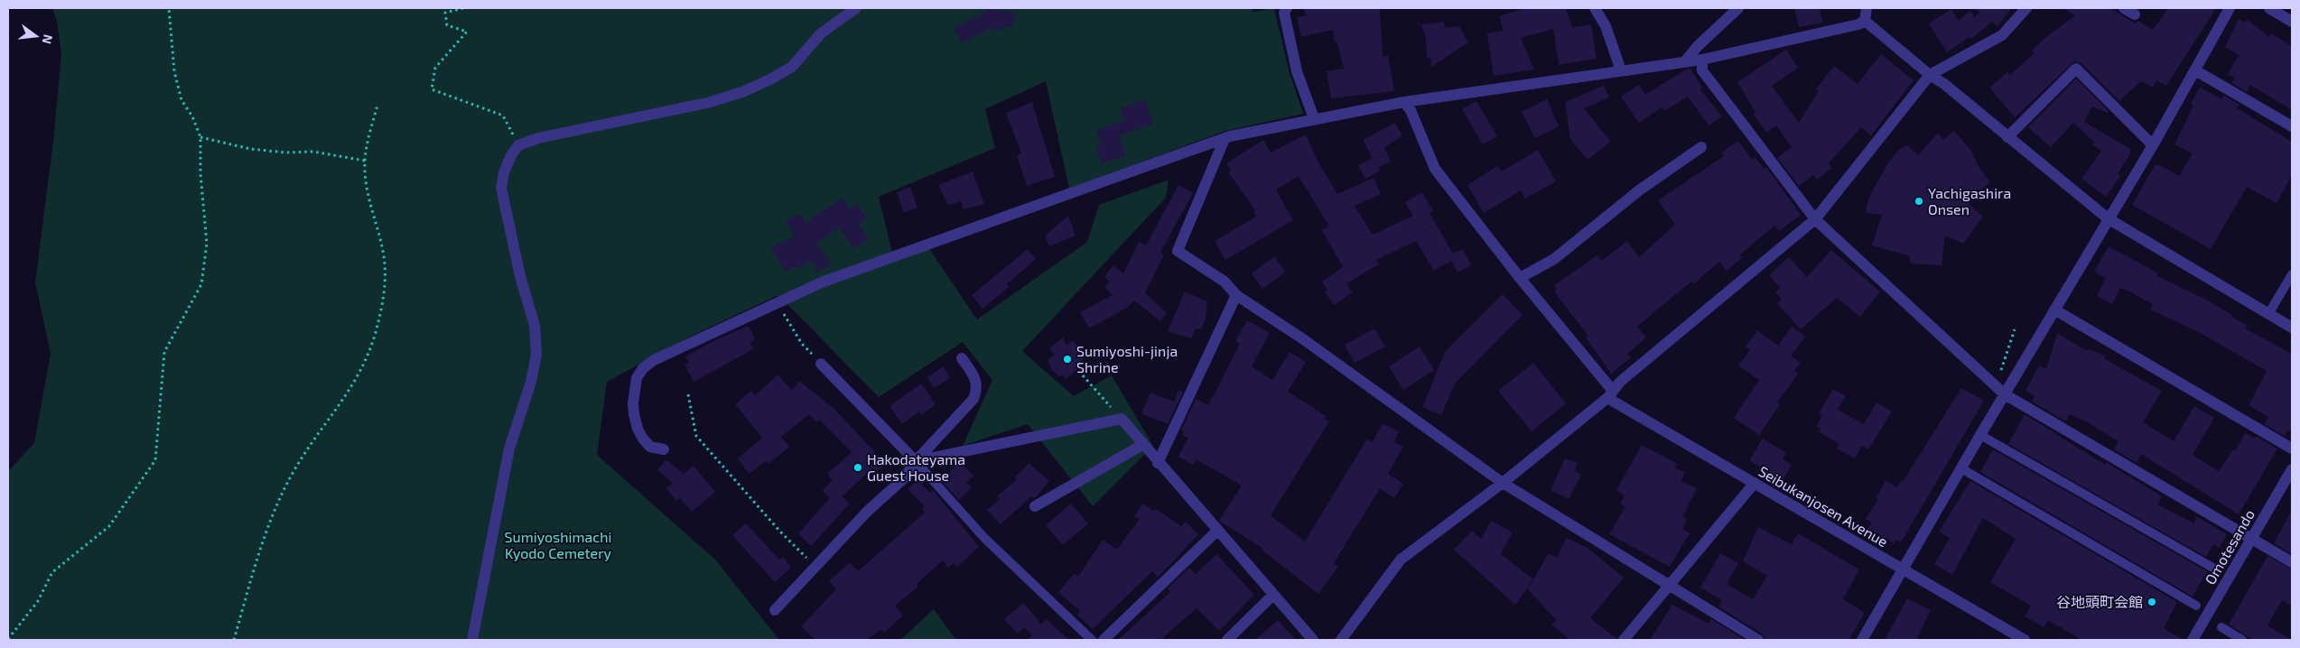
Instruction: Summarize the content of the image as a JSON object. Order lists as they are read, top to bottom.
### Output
{
  "streets": {
    "street": ["Seibukanjosen Avenue", "Omotesando"]
  },
  "parks": ["Sumiyoshimachi Kyodo Cemetery"],
  "places": [
    "Yachigashira Onsen",
    "Sumiyoshi-jinja Shrine",
    "Hakodateyama Guest House",
    "谷地頭町会館"
  ],
  "north": "right"
}
